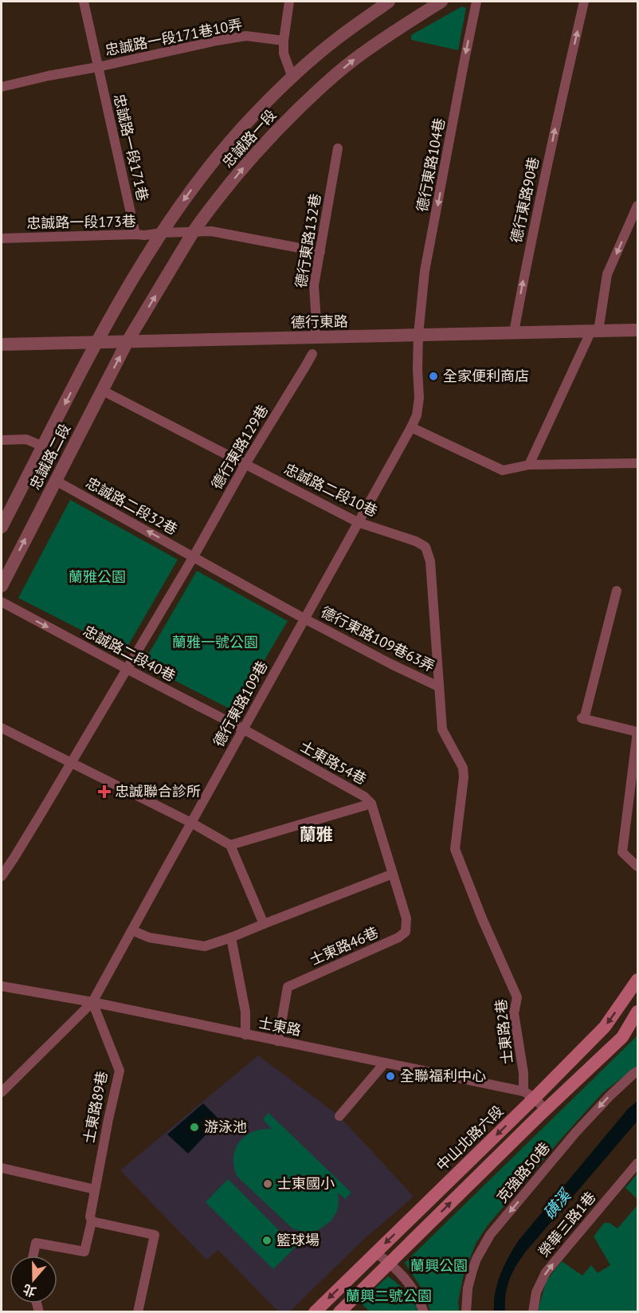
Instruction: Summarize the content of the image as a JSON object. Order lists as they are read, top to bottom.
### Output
{
  "streets": {
    "main road": ["中山北路六段"],
    "street": [
      "忠誠路一段171巷10弄",
      "忠誠路一段",
      "忠誠路一段171巷",
      "德行東路104巷",
      "德行東路90巷",
      "忠誠路一段173巷",
      "德行東路132巷",
      "德行東路",
      "德行東路129巷",
      "忠誠路二段",
      "忠誠路二段10巷",
      "忠誠路二段32巷",
      "德行東路109巷63弄",
      "忠誠路二段40巷",
      "德行東路109巷",
      "士東路54巷",
      "士東路46巷",
      "士東路",
      "士東路2巷",
      "士東路89巷",
      "克強路50巷",
      "榮華三路1巷"
    ]
  },
  "crossings": [
    ["忠誠路一段171巷10弄", "忠誠路一段171巷"],
    ["忠誠路一段", "忠誠路一段173巷"],
    ["忠誠路一段", "德行東路"],
    ["忠誠路一段", "忠誠路二段"],
    ["忠誠路一段171巷", "忠誠路一段173巷"],
    ["德行東路104巷", "德行東路"],
    ["德行東路104巷", "德行東路109巷"],
    ["德行東路90巷", "德行東路"],
    ["忠誠路一段173巷", "德行東路132巷"],
    ["德行東路132巷", "德行東路"],
    ["德行東路", "忠誠路二段"],
    ["德行東路", "德行東路109巷"],
    ["德行東路129巷", "忠誠路二段10巷"],
    ["德行東路129巷", "忠誠路二段32巷"],
    ["德行東路129巷", "忠誠路二段40巷"],
    ["忠誠路二段", "忠誠路二段10巷"],
    ["忠誠路二段", "忠誠路二段32巷"],
    ["忠誠路二段10巷", "德行東路109巷63弄"],
    ["忠誠路二段10巷", "德行東路109巷"],
    ["忠誠路二段10巷", "士東路2巷"],
    ["忠誠路二段32巷", "德行東路109巷63弄"],
    ["忠誠路二段32巷", "德行東路109巷"],
    ["德行東路109巷63弄", "德行東路109巷"],
    ["德行東路109巷63弄", "士東路2巷"],
    ["忠誠路二段40巷", "德行東路109巷"],
    ["忠誠路二段40巷", "士東路54巷"],
    ["德行東路109巷", "士東路54巷"],
    ["德行東路109巷", "士東路"],
    ["德行東路109巷", "士東路89巷"],
    ["士東路54巷", "士東路46巷"],
    ["士東路46巷", "士東路"],
    ["士東路", "士東路2巷"],
    ["士東路", "士東路89巷"],
    ["士東路", "中山北路六段"],
    ["士東路2巷", "中山北路六段"]
  ],
  "one_way": [
    "德行東路104巷",
    "德行東路90巷",
    "忠誠路二段32巷",
    "忠誠路二段40巷",
    "克強路50巷",
    "榮華三路1巷"
  ],
  "districts": ["蘭雅"],
  "water": ["磺溪"],
  "parks": [
    "蘭雅公園",
    "蘭雅一號公園",
    "蘭興公園",
    "蘭興二號公園"
  ],
  "places": {
    "other": [
      "全家便利商店",
      "全聯福利中心",
      "游泳池",
      "士東國小",
      "籃球場"
    ],
    "health": ["忠誠聯合診所"]
  },
  "north": "bottom"
}
